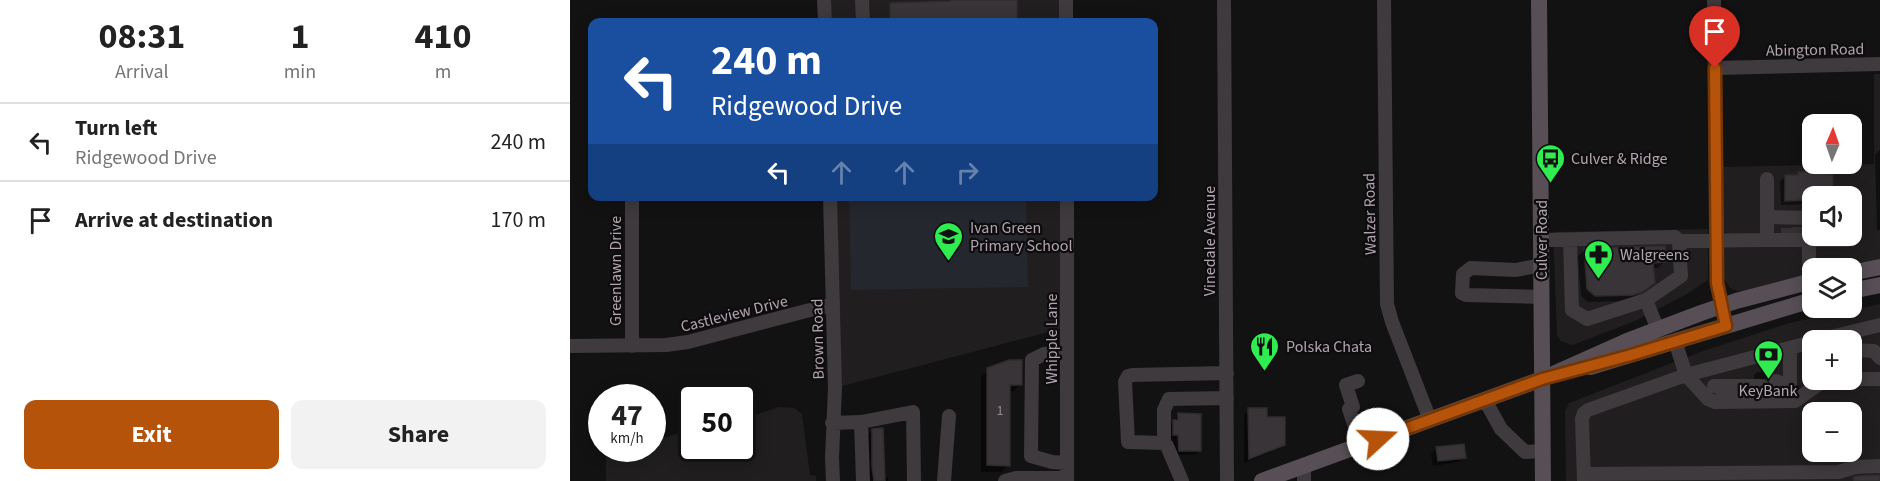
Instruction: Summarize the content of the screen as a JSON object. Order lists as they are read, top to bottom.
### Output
{
  "streets": {
    "main road": ["Culver Road"],
    "street": [
      "Abington Road",
      "Walzer Road",
      "Vinedale Avenue",
      "Greenlawn Drive",
      "Castleview Drive",
      "Brown Road",
      "Whipple Lane"
    ]
  },
  "crossings": [
    ["Greenlawn Drive", "Castleview Drive"],
    ["Castleview Drive", "Brown Road"]
  ],
  "places": {
    "bus stop": ["Culver & Ridge"],
    "school or university": ["Ivan Green Primary School"],
    "pharmacy": ["Walgreens"],
    "restaurant": ["Polska Chata"],
    "bank": ["KeyBank"]
  },
  "house_numbers": ["1"],
  "north": "top",
  "page": {
    "eta": [
      "08:31",
      "Arrival",
      "1",
      "min",
      "410",
      "m"
    ],
    "turn": ["240 m", "Ridgewood Drive"],
    "list": [
      {
        "name": "Turn left",
        "note": "Ridgewood Drive",
        "value": "240 m"
      },
      {
        "name": "Arrive at destination",
        "value": "170 m"
      }
    ],
    "map_buttons": ["+", "−"],
    "speed": "47 km/h",
    "limit": "50",
    "buttons": ["Exit", "Share"]
  }
}
